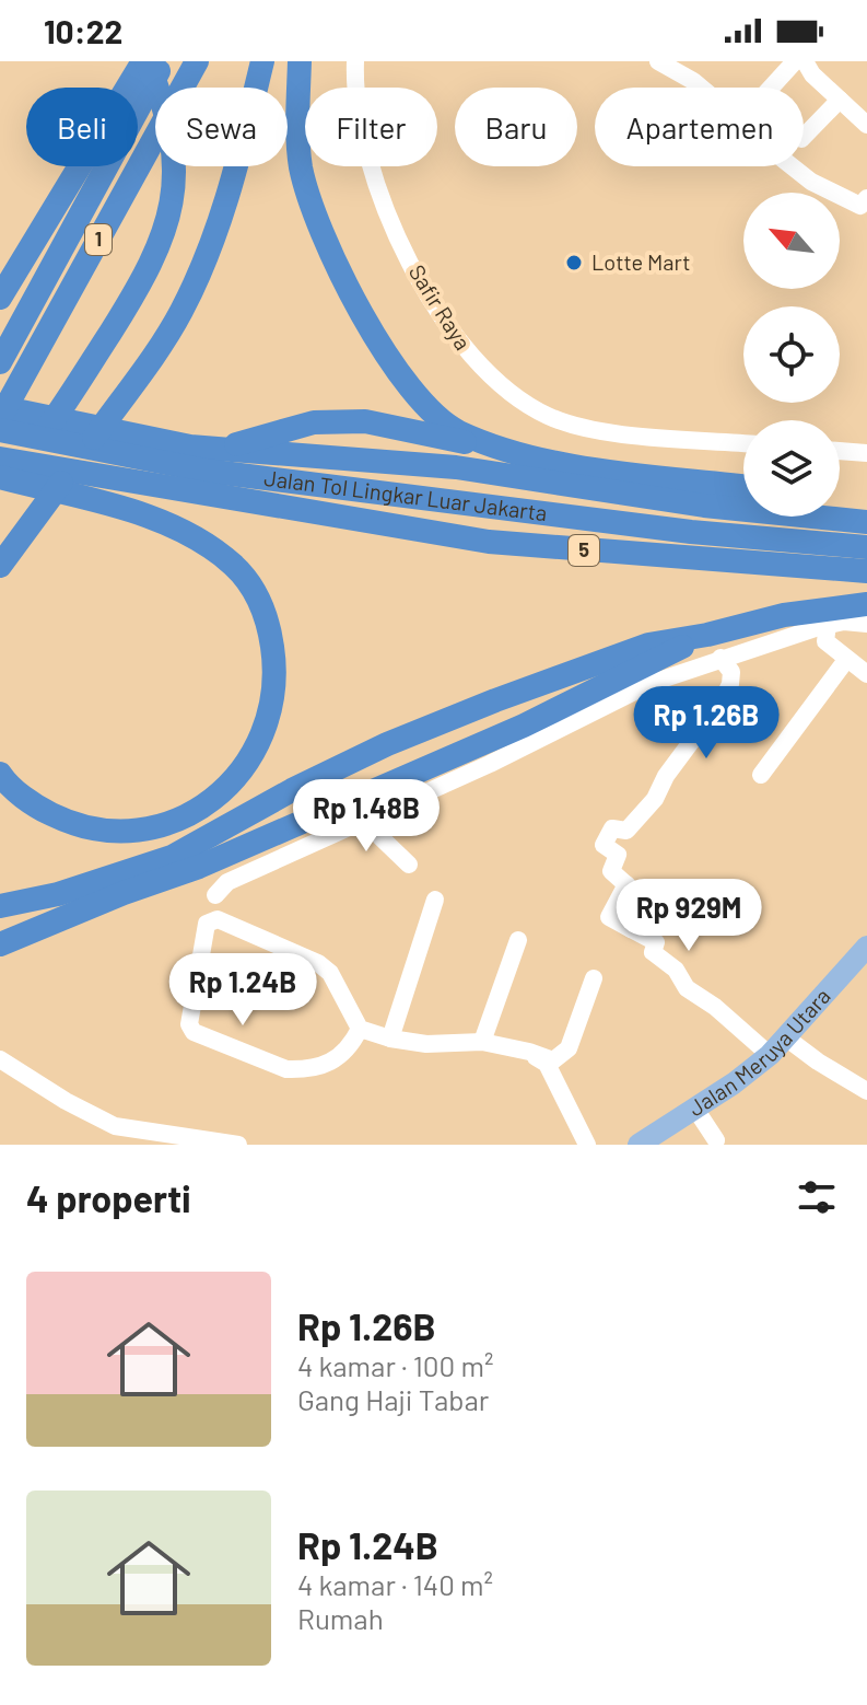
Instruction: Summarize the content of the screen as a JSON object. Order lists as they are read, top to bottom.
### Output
{
  "streets": {
    "highway": ["1", "Jalan Tol Lingkar Luar Jakarta", "5"],
    "main road": ["Jalan Meruya Utara"],
    "street": ["Safir Raya"]
  },
  "places": ["Lotte Mart"],
  "north": "top left",
  "page": {
    "status": "10:22",
    "chip": [
      "Beli",
      "Sewa",
      "Filter",
      "Baru",
      "Apartemen"
    ],
    "price": [
      "Rp 1.26B",
      "Rp 1.48B",
      "Rp 929M",
      "Rp 1.24B"
    ],
    "heading": "4 properti",
    "list": [
      {
        "name": "Rp 1.26B",
        "note": "4 kamar · 100 m² · Gang Haji Tabar"
      },
      {
        "name": "Rp 1.24B",
        "note": "4 kamar · 140 m² · Rumah"
      }
    ]
  }
}
